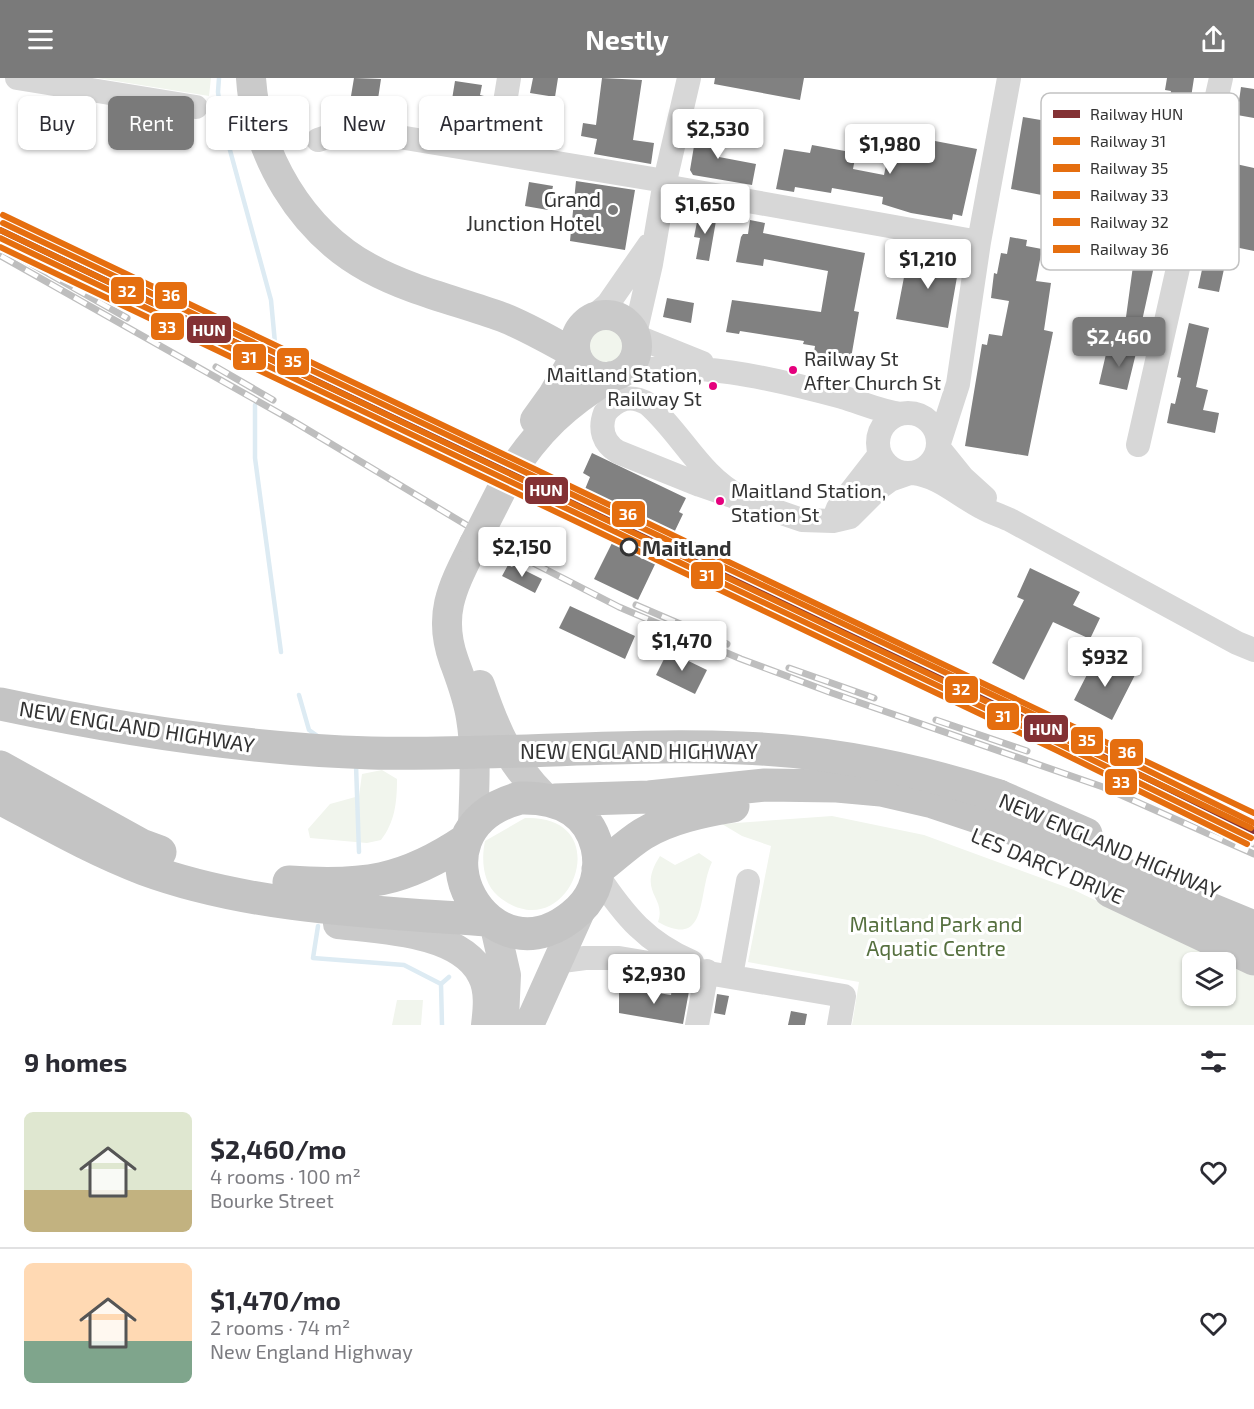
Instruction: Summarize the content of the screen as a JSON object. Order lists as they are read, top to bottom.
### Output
{
  "streets": {
    "highway": ["NEW ENGLAND HIGHWAY", "LES DARCY DRIVE"]
  },
  "parks": ["Maitland Park and Aquatic Centre"],
  "places": [
    "Grand Junction Hotel",
    "Railway St After Church St",
    "Maitland Station, Railway St",
    "Maitland Station, Station St",
    "Maitland"
  ],
  "lines": [
    "rail line 36",
    "rail line 35",
    "rail line HUN",
    "rail line 32",
    "rail line 31",
    "rail line 33"
  ],
  "legend": [
    "Railway HUN",
    "Railway 31",
    "Railway 35",
    "Railway 33",
    "Railway 32",
    "Railway 36"
  ],
  "page": {
    "header": "Nestly",
    "chip": [
      "Buy",
      "Rent",
      "Filters",
      "New",
      "Apartment"
    ],
    "price": [
      "$2,530",
      "$1,980",
      "$1,650",
      "$1,210",
      "$2,460",
      "$2,150",
      "$1,470",
      "$932",
      "$2,930"
    ],
    "heading": "9 homes",
    "list": [
      {
        "name": "$2,460/mo",
        "note": "4 rooms · 100 m² · Bourke Street"
      },
      {
        "name": "$1,470/mo",
        "note": "2 rooms · 74 m² · New England Highway"
      }
    ]
  }
}
